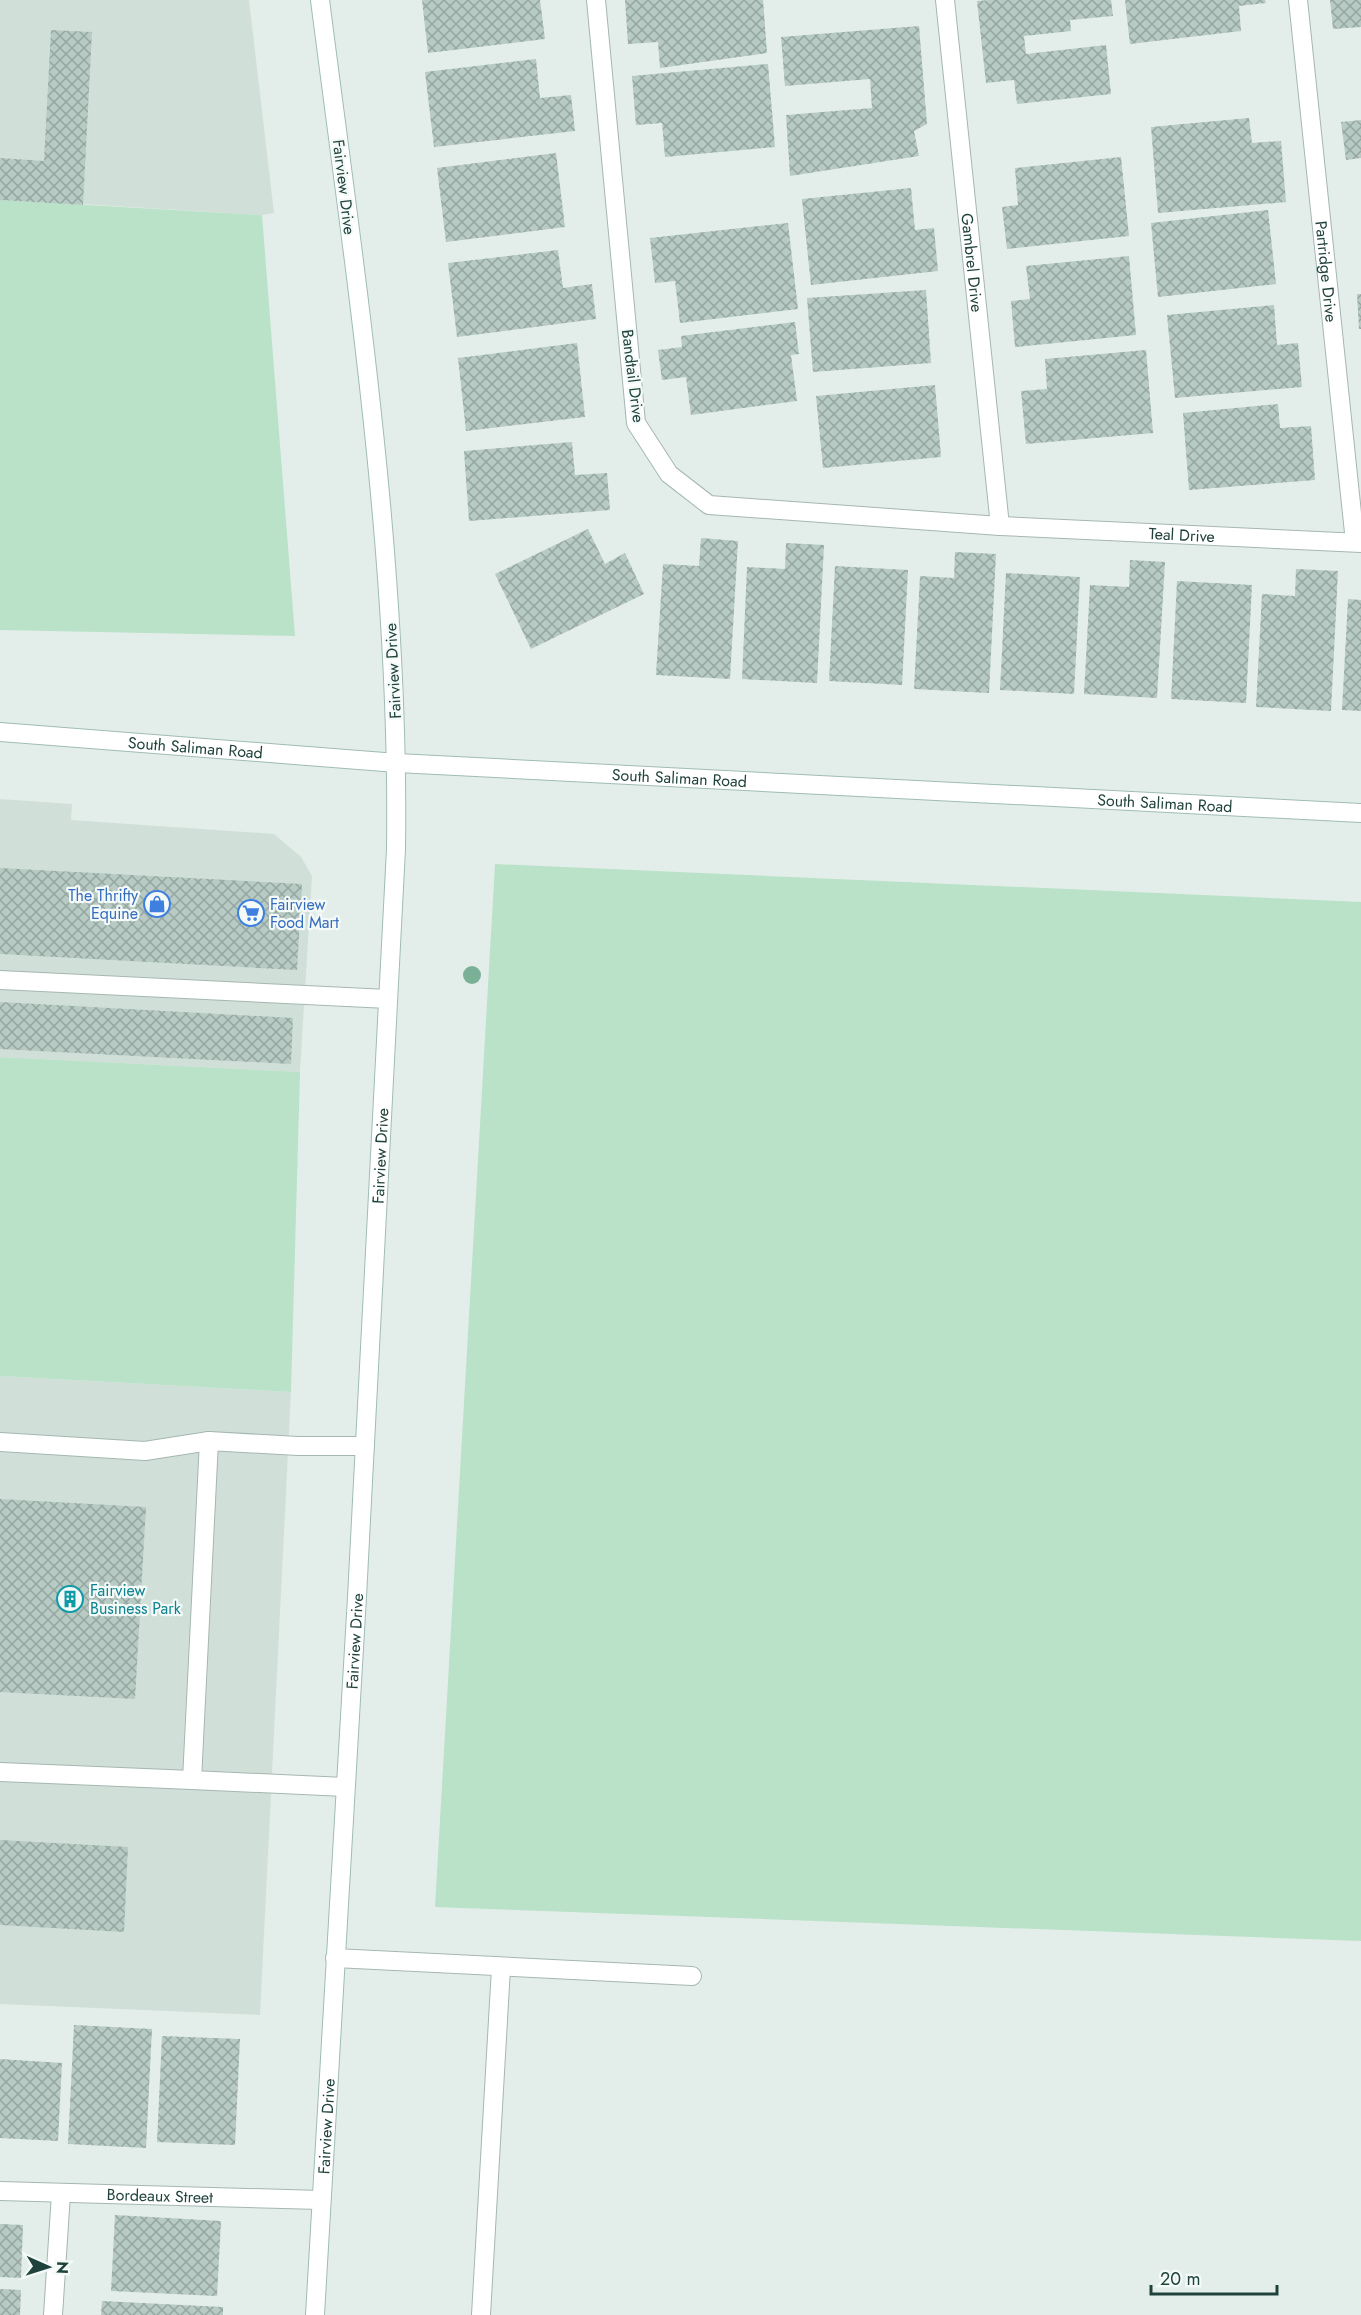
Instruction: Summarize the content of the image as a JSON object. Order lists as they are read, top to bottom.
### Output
{
  "streets": {
    "main road": [
      "Fairview Drive",
      "Gambrel Drive",
      "Partridge Drive",
      "Bandtail Drive",
      "Teal Drive",
      "South Saliman Road",
      "Bordeaux Street"
    ]
  },
  "crossings": [
    ["Fairview Drive", "South Saliman Road"],
    ["Fairview Drive", "Bordeaux Street"],
    ["Gambrel Drive", "Bandtail Drive"],
    ["Gambrel Drive", "Teal Drive"],
    ["Partridge Drive", "Teal Drive"],
    ["Bandtail Drive", "Teal Drive"]
  ],
  "places": {
    "shop": ["The Thrifty Equine"],
    "supermarket": ["Fairview Food Mart"],
    "building": ["Fairview Business Park"]
  },
  "scale_bar": "20 m",
  "north": "right"
}
